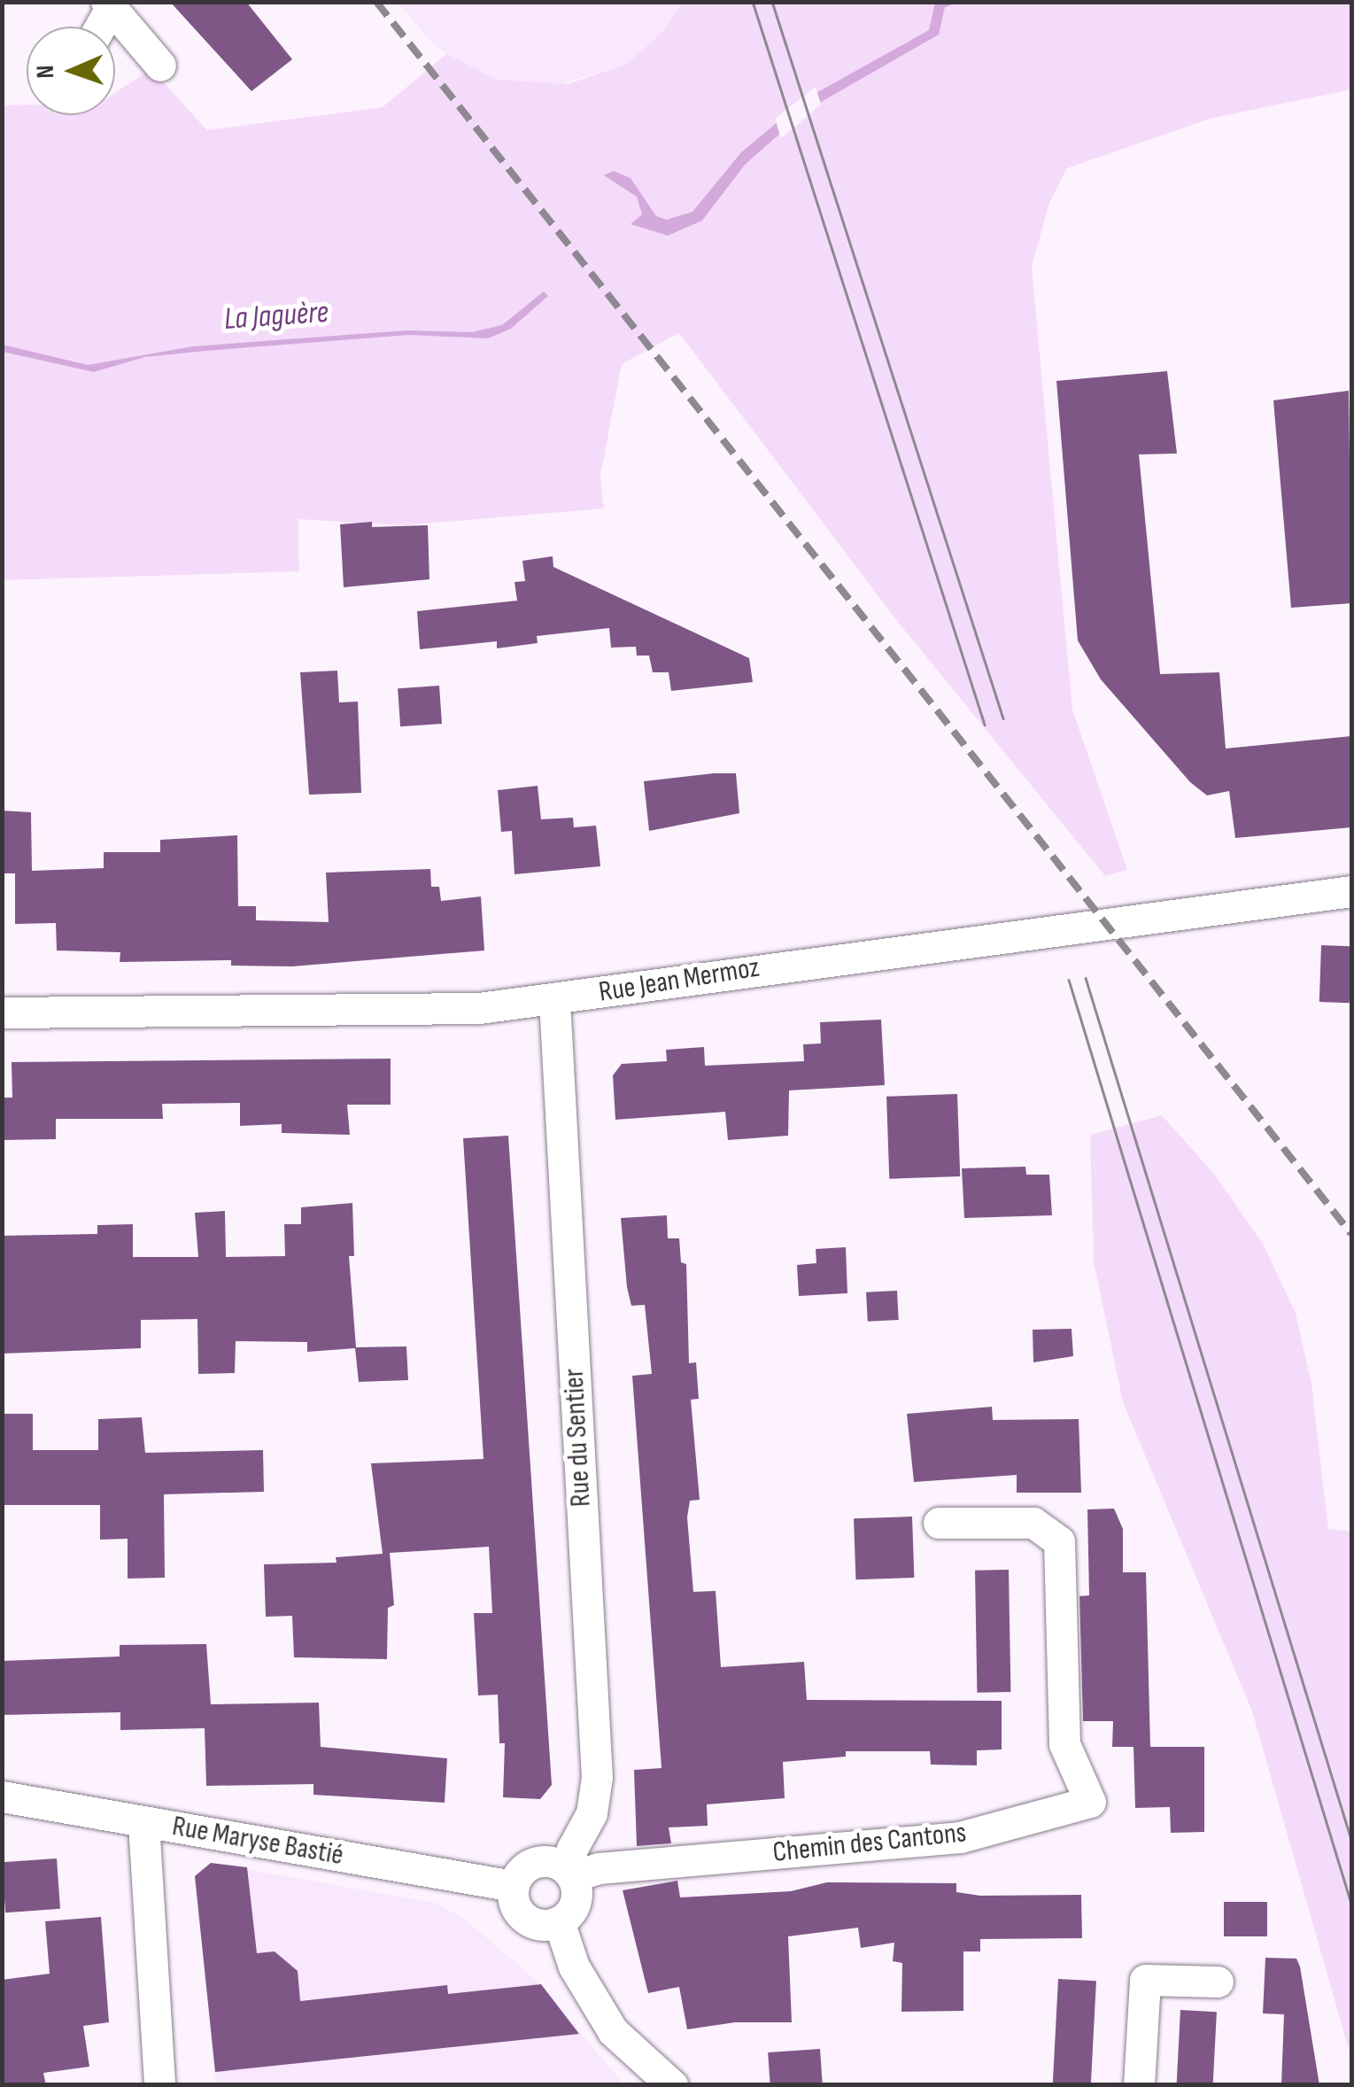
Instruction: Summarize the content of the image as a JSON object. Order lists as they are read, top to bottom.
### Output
{
  "streets": {
    "street": [
      "Rue Jean Mermoz",
      "Rue du Sentier",
      "Rue Maryse Bastié",
      "Chemin des Cantons"
    ]
  },
  "crossings": [
    ["Rue Jean Mermoz", "Rue du Sentier"],
    ["Rue du Sentier", "Rue Maryse Bastié"],
    ["Rue du Sentier", "Chemin des Cantons"],
    ["Rue Maryse Bastié", "Chemin des Cantons"]
  ],
  "water": ["La Jaguère"],
  "north": "left"
}
